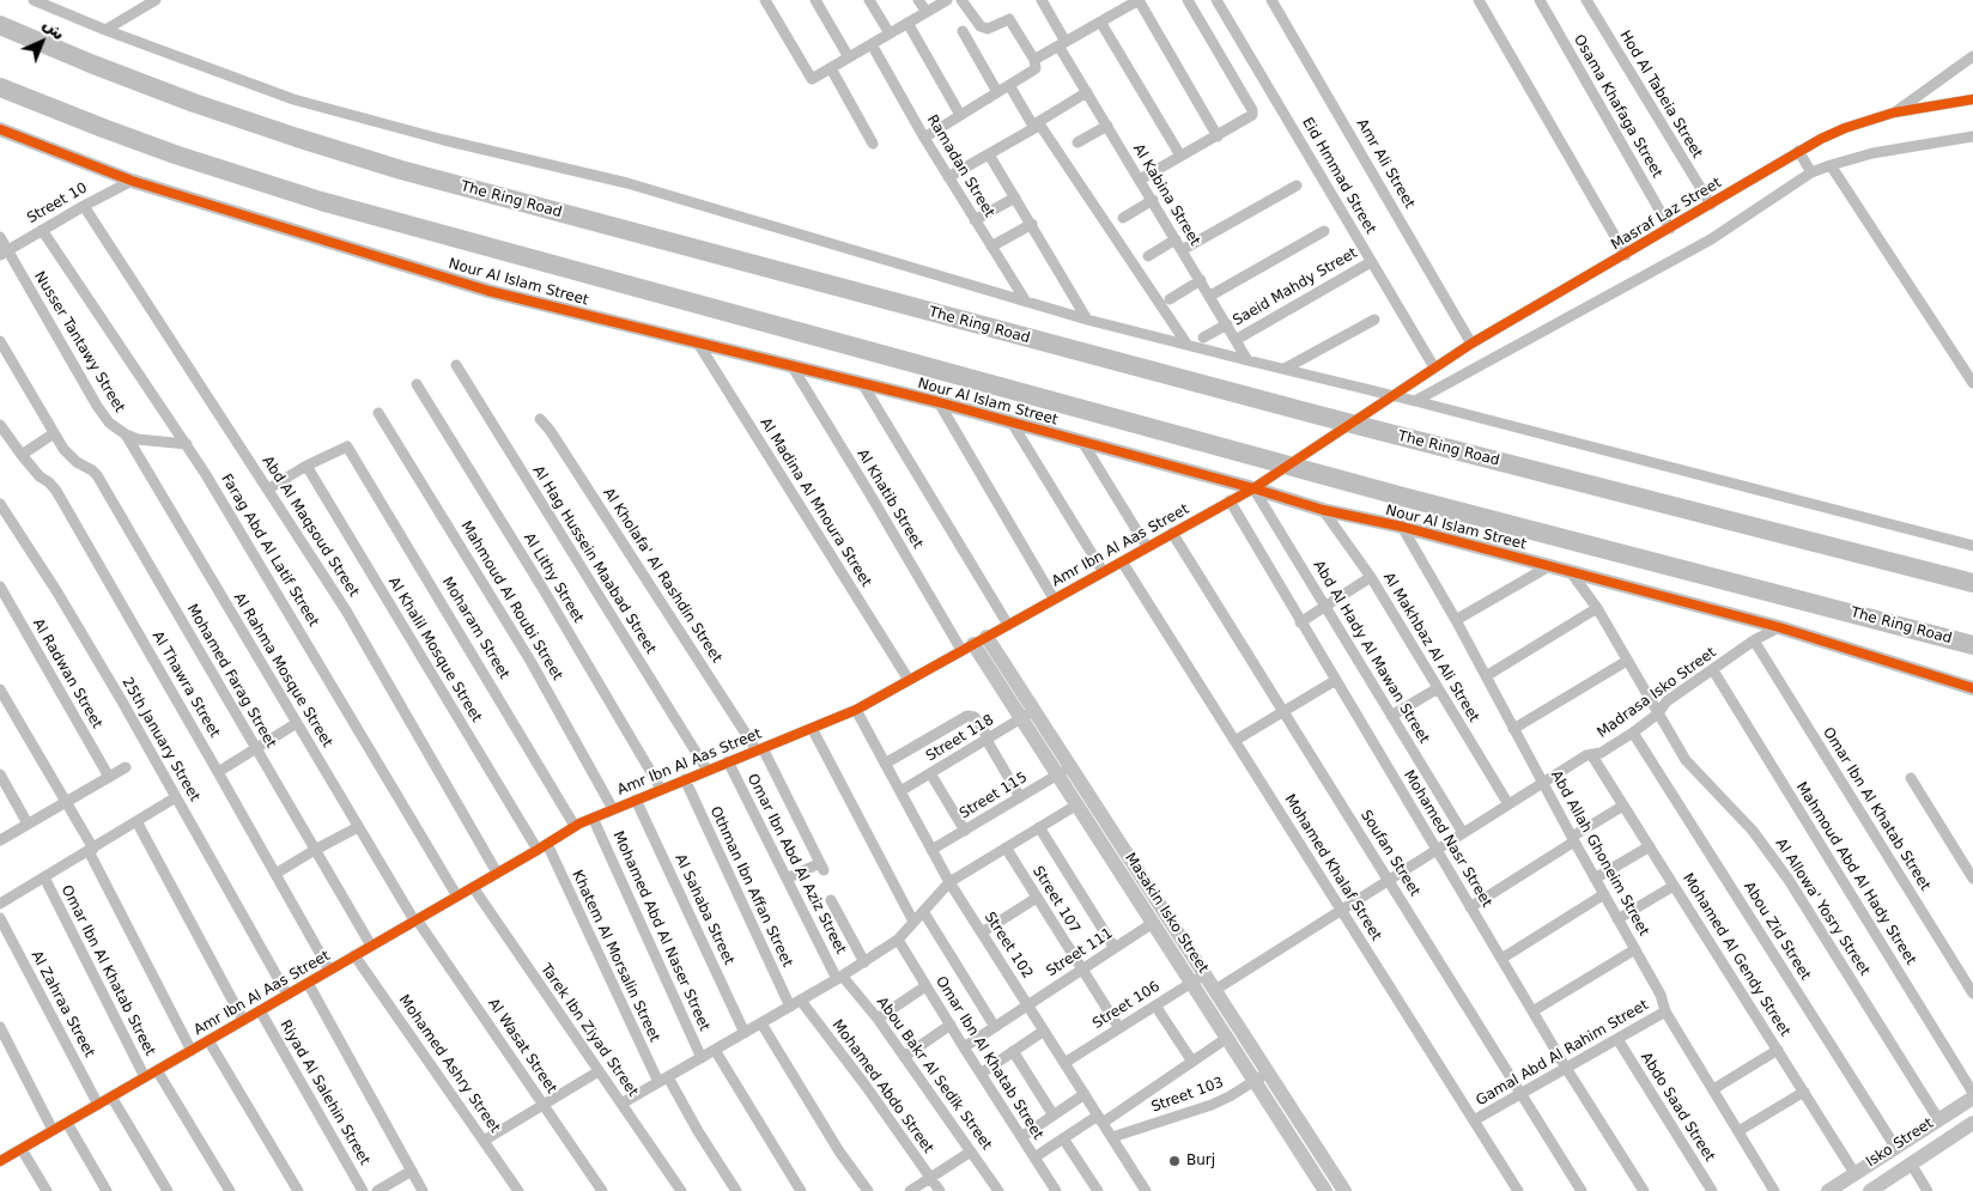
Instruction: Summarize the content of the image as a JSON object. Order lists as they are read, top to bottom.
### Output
{
  "streets": {
    "highway": ["The Ring Road"],
    "street": [
      "Hod Al Tabeia Street",
      "Osama Khafaga Street",
      "Amr Ali Street",
      "Ramadan Street",
      "Eid Hmmad Street",
      "Al Kabina Street",
      "Street 10",
      "Masraf Laz Street",
      "Nour Al Islam Street",
      "Saeid Mahdy Street",
      "Nusser Tantawy Street",
      "Al Khatib Street",
      "Al Madina Al Mnoura Street",
      "Abd Al Maqsoud Street",
      "Amr Ibn Al Aas Street",
      "Farag Abd Al Latif Street",
      "Al Hag Hussein Maabad Street",
      "Al Kholafa' Al Rashdin Street",
      "Al Lithy Street",
      "Mahmoud Al Roubi Street",
      "Moharam Street",
      "Al Makhbaz Al Ali Street",
      "Al Khalil Mosque Street",
      "Abd Al Hady Al Mawan Street",
      "Al Rahma Mosque Street",
      "Al Radwan Street",
      "Mohamed Farag Street",
      "Al Thawra Street",
      "Madrasa Isko Street",
      "Street 118",
      "25th January Street",
      "Street 115",
      "Omar Ibn Al Khatab Street",
      "Mohamed Nasr Street",
      "Soufan Street",
      "Abd Allah Ghoneim Street",
      "Omar Ibn Abd Al Aziz Street",
      "Mohamed Khalaf Street",
      "Mahmoud Abd Al Hady Street",
      "Othman Ibn Affan Street",
      "Street 107",
      "Al Allowa' Yosry Street",
      "Al Sahaba Street",
      "Masakin Isko Street",
      "Mohamed Abd Al Naser Street",
      "Abou Zid Street",
      "Street 102",
      "Street 111",
      "Mohamed Al Gendy Street",
      "Khatem Al Morsalin Street",
      "Al Zahraa Street",
      "Street 106",
      "Tarek Ibn Ziyad Street",
      "Al Wasat Street",
      "Gamal Abd Al Rahim Street",
      "Mohamed Ashry Street",
      "Abou Bakr Al Sedik Street",
      "Mohamed Abdo Street",
      "Riyad Al Salehin Street",
      "Street 103",
      "Abdo Saad Street",
      "Isko Street"
    ]
  },
  "crossings": [
    ["Hod Al Tabeia Street", "Masraf Laz Street"],
    ["Osama Khafaga Street", "Masraf Laz Street"],
    ["Amr Ali Street", "Masraf Laz Street"],
    ["Eid Hmmad Street", "Masraf Laz Street"],
    ["Eid Hmmad Street", "Saeid Mahdy Street"],
    ["Al Kabina Street", "Saeid Mahdy Street"],
    ["Street 10", "Nour Al Islam Street"],
    ["Street 10", "Nusser Tantawy Street"],
    ["Street 10", "Abd Al Maqsoud Street"],
    ["Street 10", "Farag Abd Al Latif Street"],
    ["Masraf Laz Street", "Amr Ibn Al Aas Street"],
    ["Nour Al Islam Street", "Al Khatib Street"],
    ["Nour Al Islam Street", "Al Madina Al Mnoura Street"],
    ["Nour Al Islam Street", "Amr Ibn Al Aas Street"],
    ["Nour Al Islam Street", "Al Makhbaz Al Ali Street"],
    ["Nour Al Islam Street", "Abd Al Hady Al Mawan Street"],
    ["Nour Al Islam Street", "Madrasa Isko Street"],
    ["Nour Al Islam Street", "Abd Allah Ghoneim Street"],
    ["Nour Al Islam Street", "Al Allowa' Yosry Street"],
    ["Nusser Tantawy Street", "Farag Abd Al Latif Street"],
    ["Nusser Tantawy Street", "Al Rahma Mosque Street"],
    ["Al Khatib Street", "Amr Ibn Al Aas Street"],
    ["Al Khatib Street", "Masakin Isko Street"],
    ["Al Madina Al Mnoura Street", "Amr Ibn Al Aas Street"],
    ["Abd Al Maqsoud Street", "Amr Ibn Al Aas Street"],
    ["Amr Ibn Al Aas Street", "Farag Abd Al Latif Street"],
    ["Amr Ibn Al Aas Street", "Al Hag Hussein Maabad Street"],
    ["Amr Ibn Al Aas Street", "Al Kholafa' Al Rashdin Street"],
    ["Amr Ibn Al Aas Street", "Al Lithy Street"],
    ["Amr Ibn Al Aas Street", "Mahmoud Al Roubi Street"],
    ["Amr Ibn Al Aas Street", "Moharam Street"],
    ["Amr Ibn Al Aas Street", "Al Khalil Mosque Street"],
    ["Amr Ibn Al Aas Street", "Abd Al Hady Al Mawan Street"],
    ["Amr Ibn Al Aas Street", "Al Rahma Mosque Street"],
    ["Amr Ibn Al Aas Street", "Mohamed Farag Street"],
    ["Amr Ibn Al Aas Street", "Al Thawra Street"],
    ["Amr Ibn Al Aas Street", "25th January Street"],
    ["Amr Ibn Al Aas Street", "Omar Ibn Al Khatab Street"],
    ["Amr Ibn Al Aas Street", "Mohamed Nasr Street"],
    ["Amr Ibn Al Aas Street", "Soufan Street"],
    ["Amr Ibn Al Aas Street", "Omar Ibn Abd Al Aziz Street"],
    ["Amr Ibn Al Aas Street", "Mohamed Khalaf Street"],
    ["Amr Ibn Al Aas Street", "Othman Ibn Affan Street"],
    ["Amr Ibn Al Aas Street", "Al Sahaba Street"],
    ["Amr Ibn Al Aas Street", "Masakin Isko Street"],
    ["Amr Ibn Al Aas Street", "Mohamed Abd Al Naser Street"],
    ["Amr Ibn Al Aas Street", "Street 102"],
    ["Amr Ibn Al Aas Street", "Khatem Al Morsalin Street"],
    ["Amr Ibn Al Aas Street", "Al Zahraa Street"],
    ["Amr Ibn Al Aas Street", "Tarek Ibn Ziyad Street"],
    ["Amr Ibn Al Aas Street", "Al Wasat Street"],
    ["Amr Ibn Al Aas Street", "Mohamed Ashry Street"],
    ["Amr Ibn Al Aas Street", "Riyad Al Salehin Street"],
    ["Al Kholafa' Al Rashdin Street", "Omar Ibn Abd Al Aziz Street"],
    ["Moharam Street", "Al Khalil Mosque Street"],
    ["Al Makhbaz Al Ali Street", "Madrasa Isko Street"],
    ["Al Khalil Mosque Street", "Khatem Al Morsalin Street"],
    ["Abd Al Hady Al Mawan Street", "Madrasa Isko Street"],
    ["Al Rahma Mosque Street", "Al Wasat Street"],
    ["Madrasa Isko Street", "Omar Ibn Al Khatab Street"],
    ["Madrasa Isko Street", "Mohamed Nasr Street"],
    ["Madrasa Isko Street", "Soufan Street"],
    ["Madrasa Isko Street", "Abd Allah Ghoneim Street"],
    ["Madrasa Isko Street", "Mohamed Khalaf Street"],
    ["Madrasa Isko Street", "Mahmoud Abd Al Hady Street"],
    ["Madrasa Isko Street", "Al Allowa' Yosry Street"],
    ["Madrasa Isko Street", "Masakin Isko Street"],
    ["Madrasa Isko Street", "Abou Zid Street"],
    ["Madrasa Isko Street", "Mohamed Al Gendy Street"],
    ["Street 118", "Masakin Isko Street"],
    ["Street 118", "Street 102"],
    ["Street 115", "Masakin Isko Street"],
    ["Street 115", "Street 102"],
    ["Omar Ibn Al Khatab Street", "Street 111"],
    ["Mohamed Nasr Street", "Gamal Abd Al Rahim Street"],
    ["Soufan Street", "Gamal Abd Al Rahim Street"],
    ["Abd Allah Ghoneim Street", "Gamal Abd Al Rahim Street"],
    ["Omar Ibn Abd Al Aziz Street", "Abou Bakr Al Sedik Street"],
    ["Mohamed Khalaf Street", "Gamal Abd Al Rahim Street"],
    ["Street 107", "Street 111"],
    ["Street 107", "Street 106"],
    ["Al Allowa' Yosry Street", "Isko Street"],
    ["Masakin Isko Street", "Street 111"],
    ["Masakin Isko Street", "Street 106"],
    ["Masakin Isko Street", "Street 103"],
    ["Abou Zid Street", "Isko Street"],
    ["Street 102", "Street 111"],
    ["Street 102", "Street 106"],
    ["Street 102", "Street 103"],
    ["Mohamed Al Gendy Street", "Isko Street"],
    ["Gamal Abd Al Rahim Street", "Abdo Saad Street"]
  ],
  "places": ["Burj"],
  "north": "top right"
}
